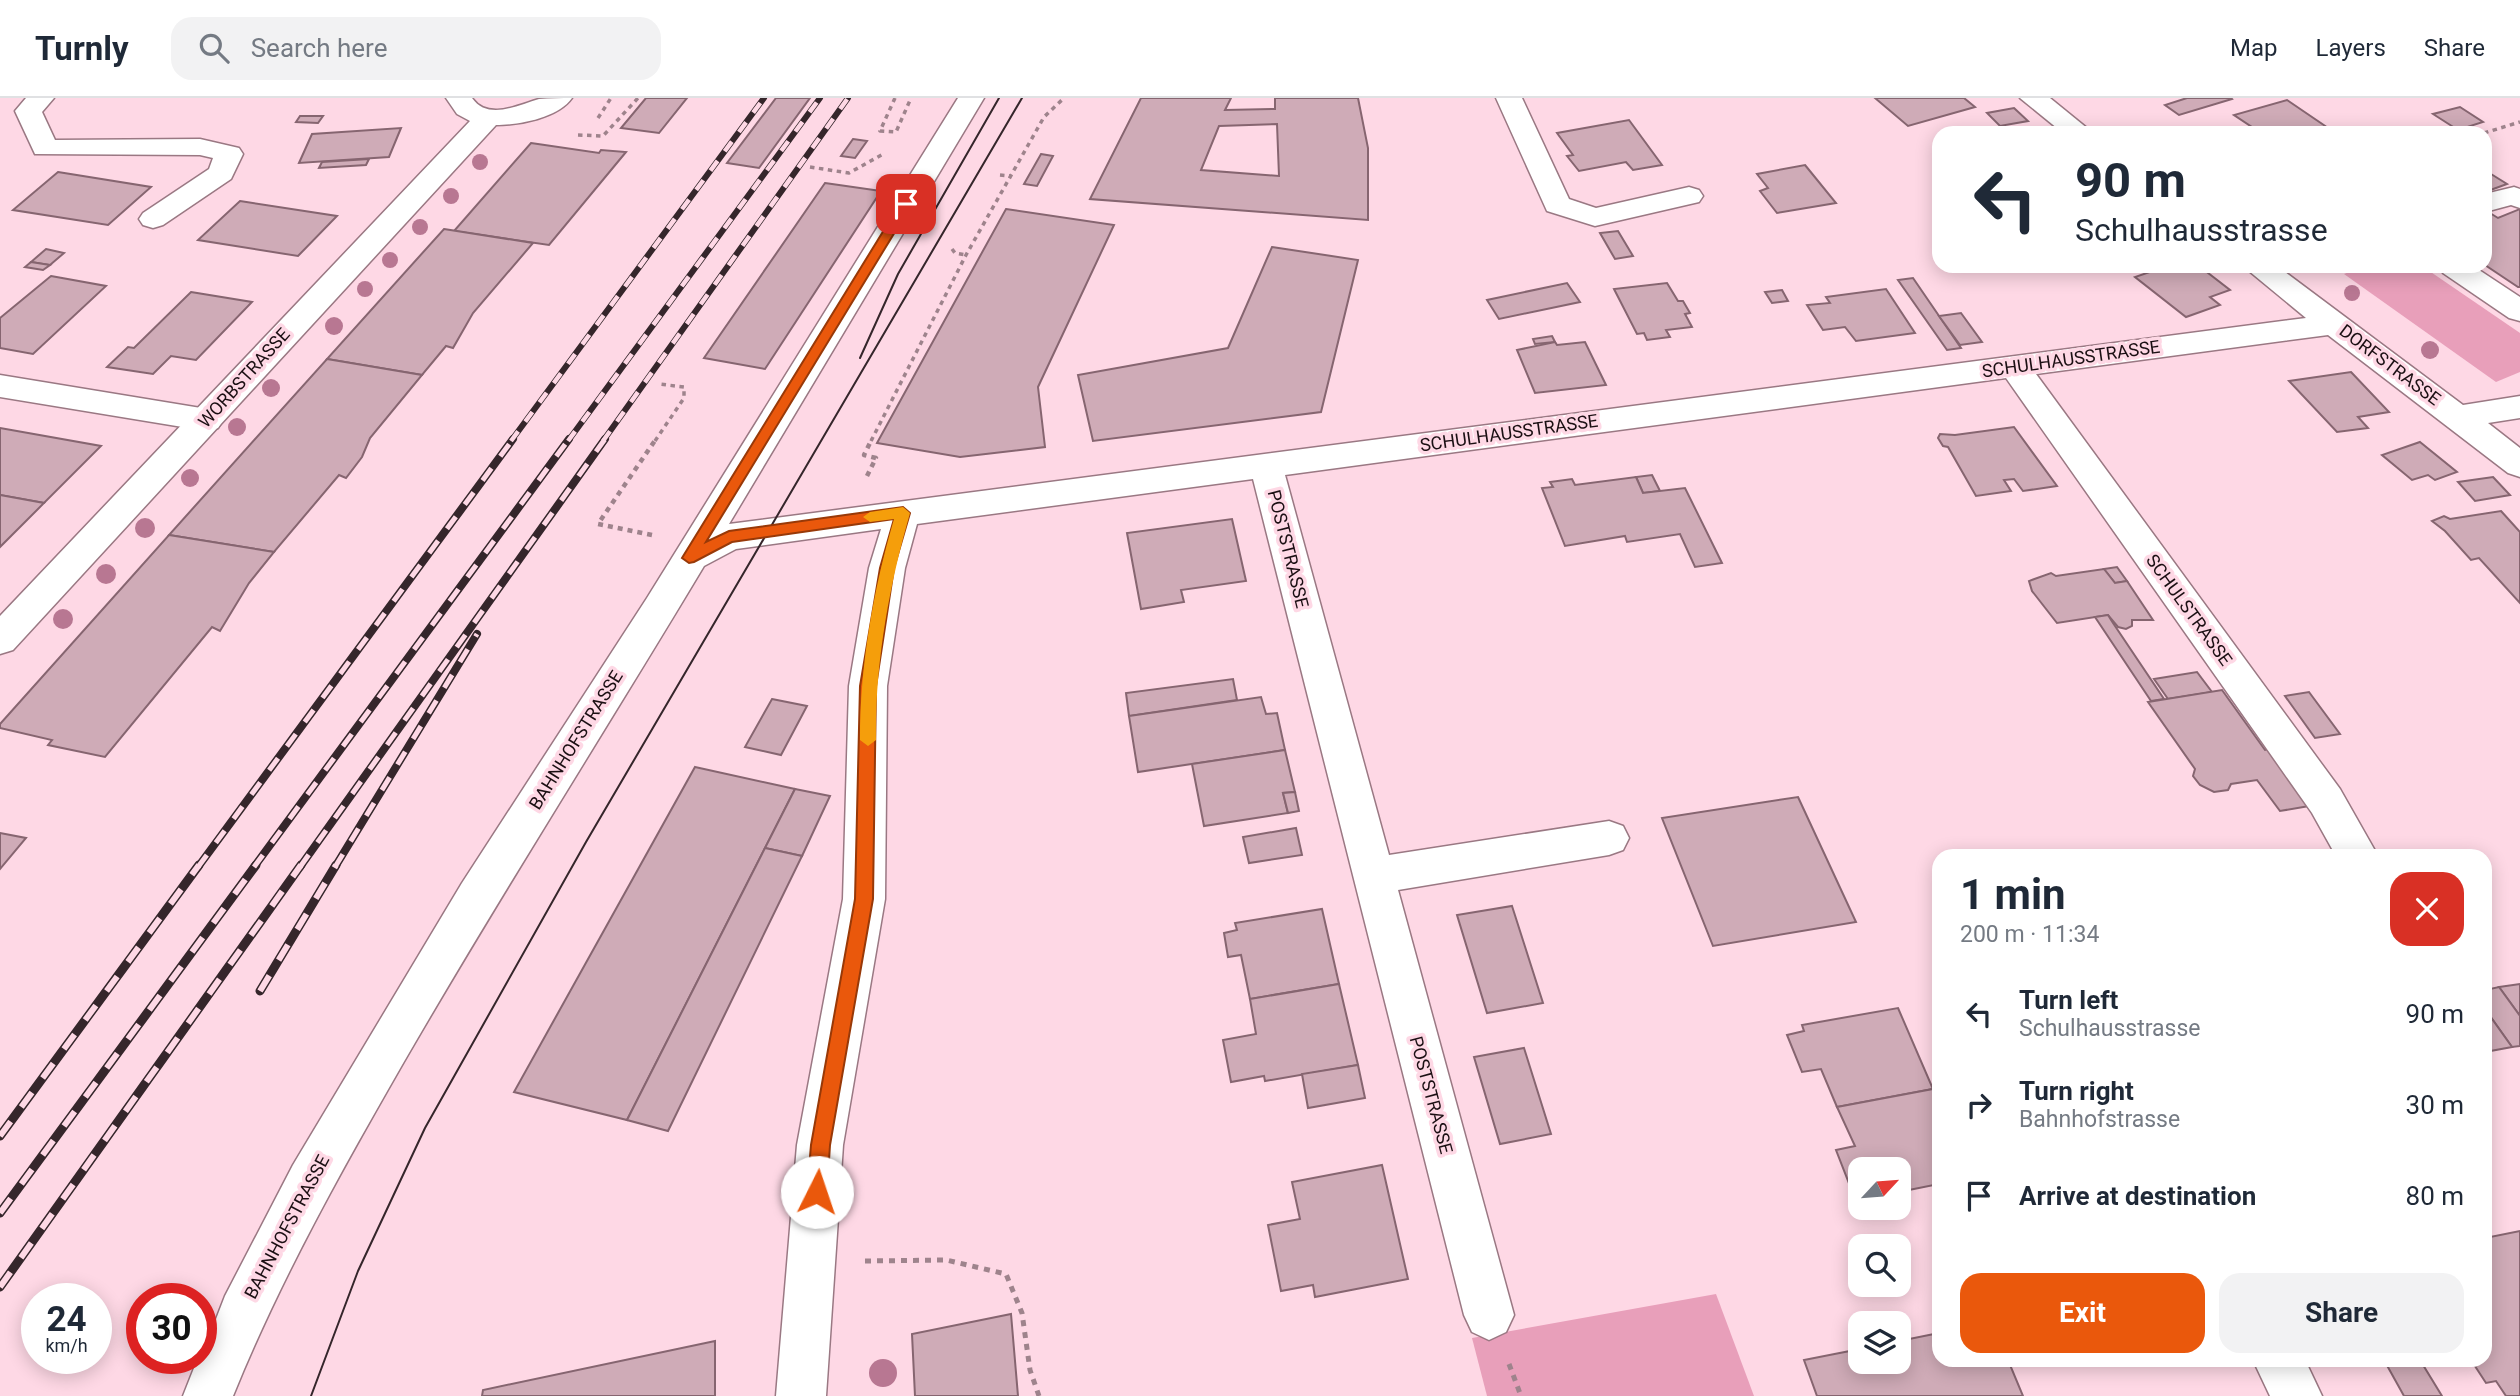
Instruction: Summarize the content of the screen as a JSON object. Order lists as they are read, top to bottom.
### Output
{
  "streets": {
    "street": [
      "SCHULHAUSSTRASSE",
      "DORFSTRASSE",
      "WORBSTRASSE",
      "POSTSTRASSE",
      "SCHULSTRASSE",
      "BAHNHOFSTRASSE"
    ]
  },
  "crossings": [
    ["SCHULHAUSSTRASSE", "DORFSTRASSE"],
    ["SCHULHAUSSTRASSE", "POSTSTRASSE"],
    ["SCHULHAUSSTRASSE", "SCHULSTRASSE"],
    ["SCHULHAUSSTRASSE", "BAHNHOFSTRASSE"]
  ],
  "north": "top right",
  "page": {
    "header": "Turnly",
    "search": "Search here",
    "nav": ["Map", "Layers", "Share"],
    "turn": ["90 m", "Schulhausstrasse"],
    "heading": ["1 min", "200 m · 11:34"],
    "list": [
      {
        "name": "Turn left",
        "note": "Schulhausstrasse",
        "value": "90 m"
      },
      {
        "name": "Turn right",
        "note": "Bahnhofstrasse",
        "value": "30 m"
      },
      {
        "name": "Arrive at destination",
        "value": "80 m"
      }
    ],
    "buttons": ["Exit", "Share"],
    "speed": "24 km/h",
    "limit": "30"
  }
}
